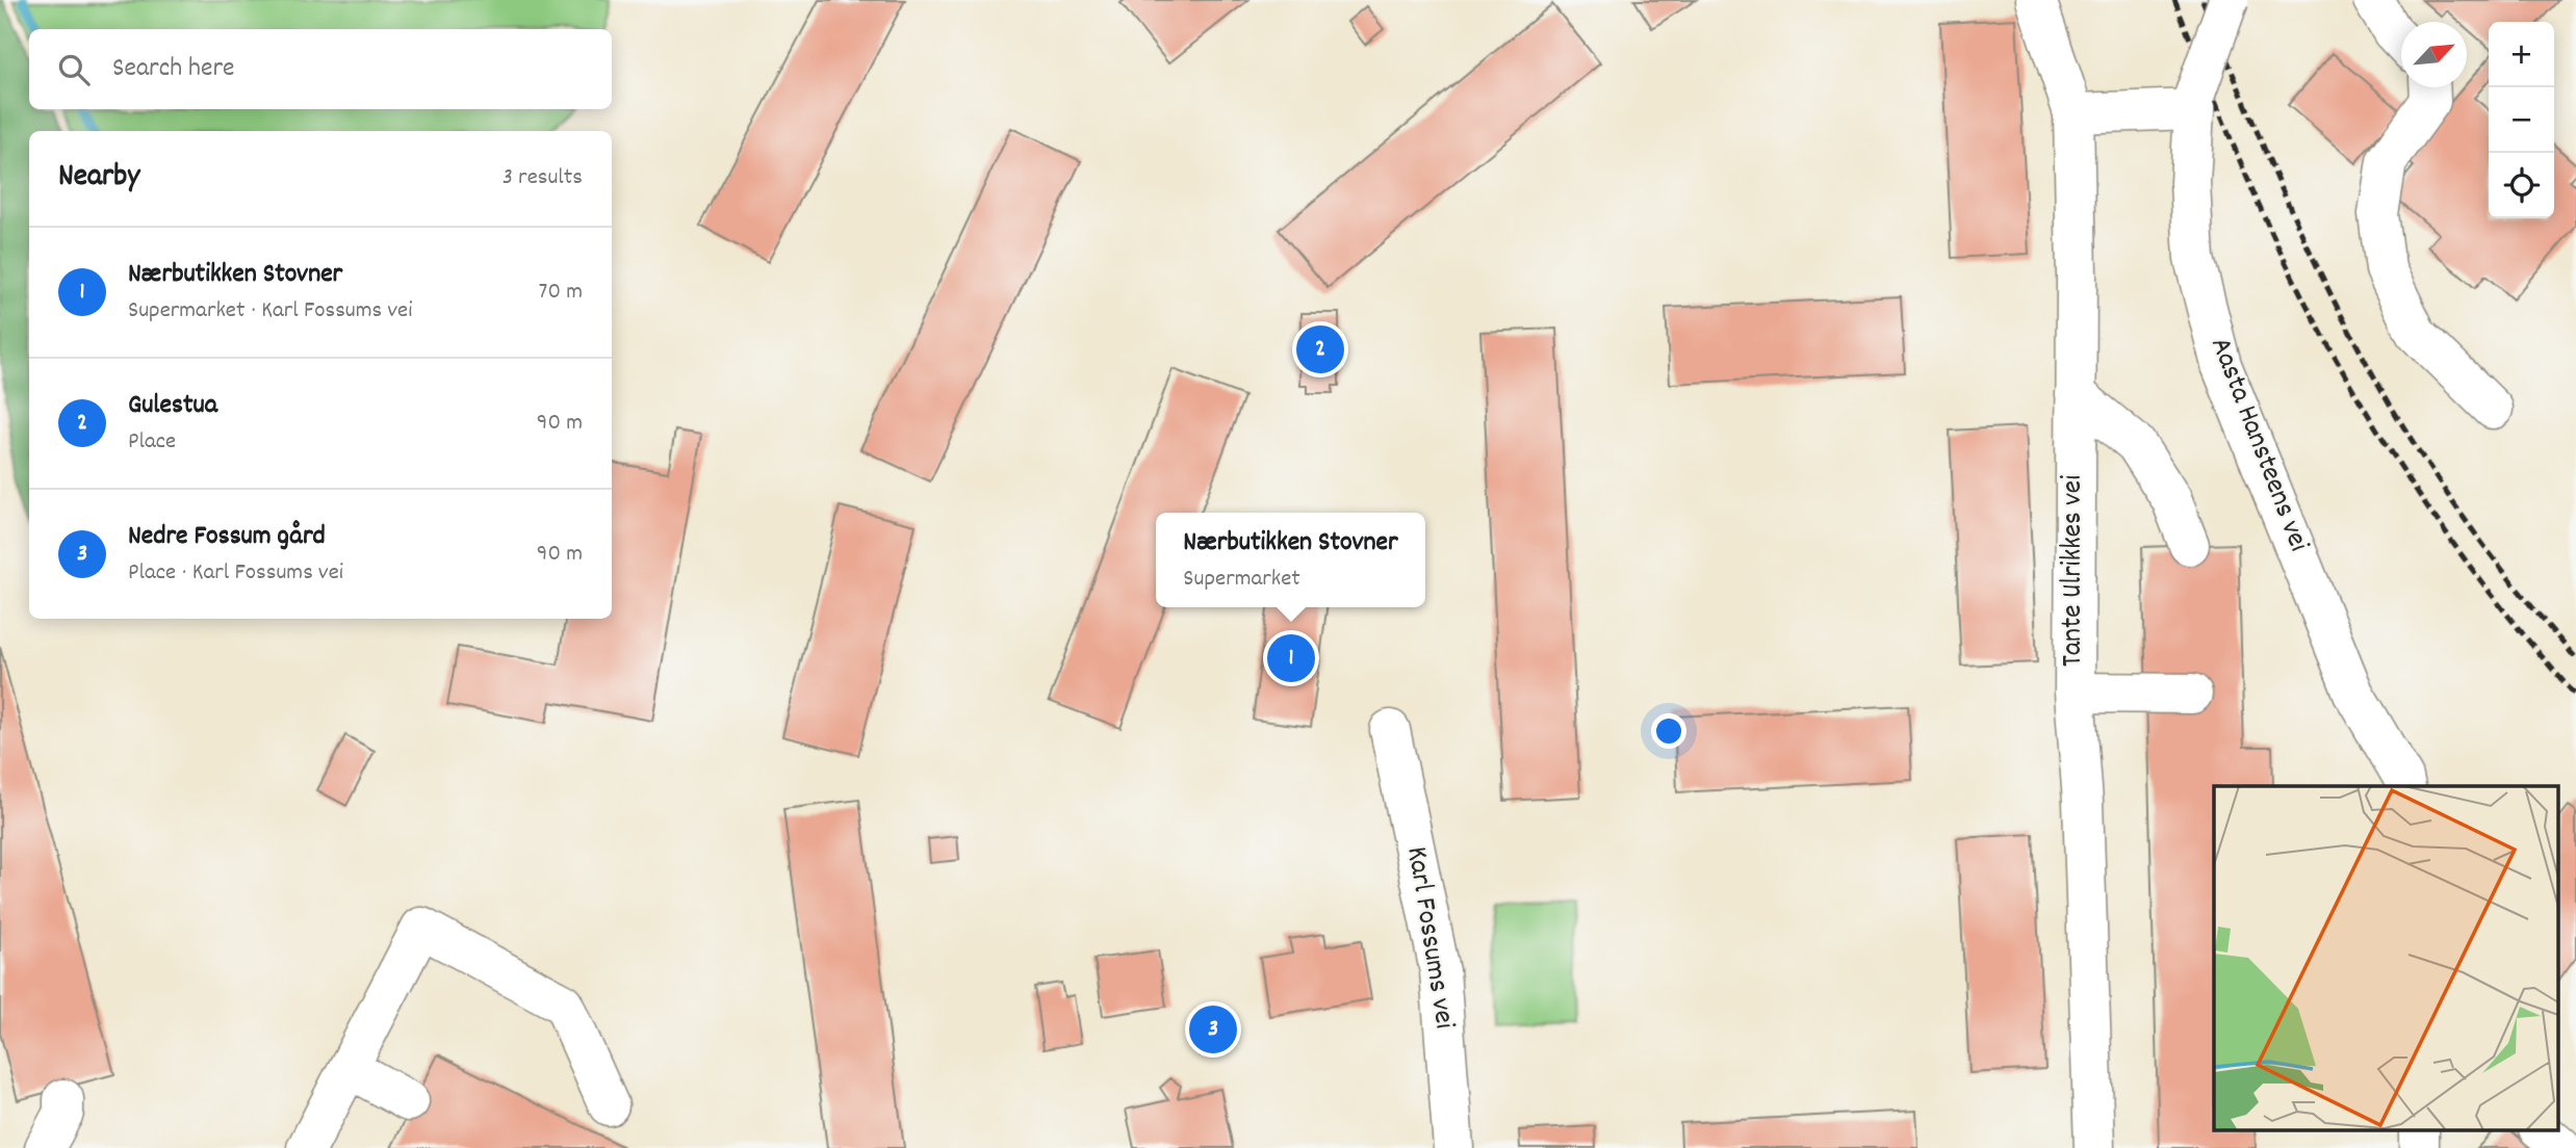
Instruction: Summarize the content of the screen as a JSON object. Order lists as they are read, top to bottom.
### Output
{
  "streets": {
    "street": ["Aasta Hansteens vei", "Tante Ulrikkes vei", "Karl Fossums vei"]
  },
  "north": "top right",
  "page": {
    "map_buttons": ["+", "−"],
    "search": "Search here",
    "heading": ["Nearby", "3 results"],
    "list": [
      {
        "mark": "1",
        "name": "Nærbutikken Stovner",
        "note": "Supermarket · Karl Fossums vei",
        "value": "70 m"
      },
      {
        "mark": "2",
        "name": "Gulestua",
        "note": "Place",
        "value": "90 m"
      },
      {
        "mark": "3",
        "name": "Nedre Fossum gård",
        "note": "Place · Karl Fossums vei",
        "value": "90 m"
      }
    ],
    "pins": ["2", "1", "3"],
    "popup": ["Nærbutikken Stovner", "Supermarket"]
  }
}
